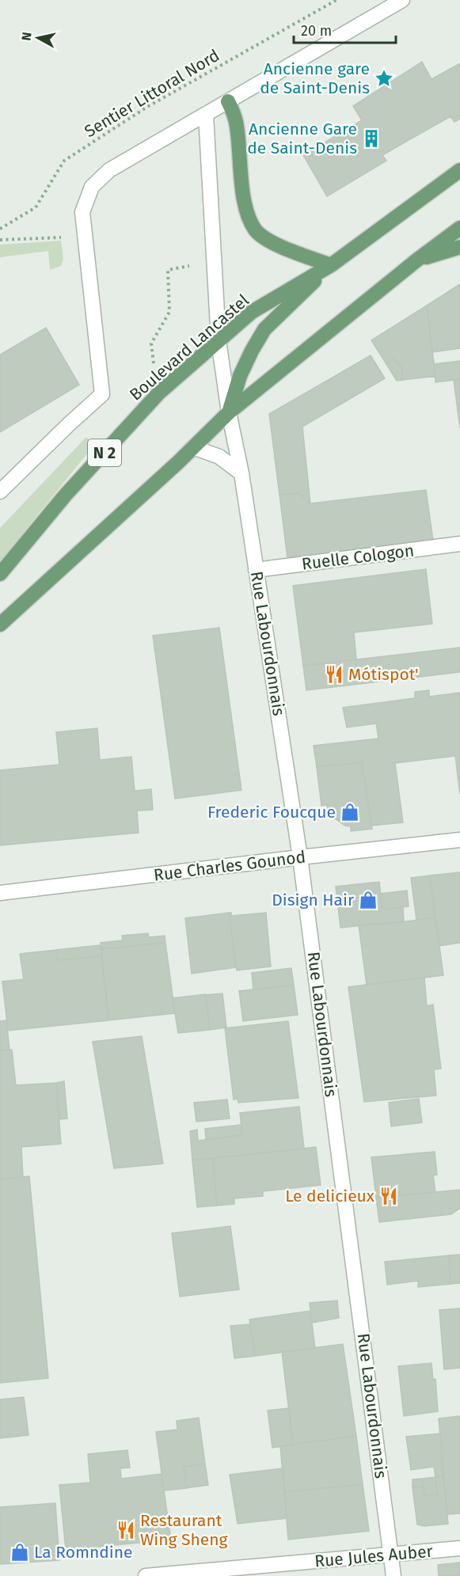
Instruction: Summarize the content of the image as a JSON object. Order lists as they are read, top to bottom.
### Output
{
  "streets": {
    "main road": ["Boulevard Lancastel", "N 2"],
    "street": [
      "Ruelle Cologon",
      "Rue Labourdonnais",
      "Rue Charles Gounod",
      "Rue Jules Auber"
    ],
    "path": ["Sentier Littoral Nord"]
  },
  "crossings": [
    ["Boulevard Lancastel", "Rue Labourdonnais"],
    ["Ruelle Cologon", "Rue Labourdonnais"],
    ["Rue Labourdonnais", "Rue Charles Gounod"],
    ["Rue Labourdonnais", "Rue Jules Auber"]
  ],
  "places": {
    "place": ["Ancienne gare de Saint-Denis"],
    "building": ["Ancienne Gare de Saint-Denis"],
    "restaurant": ["Mótispot'", "Le delicieux", "Restaurant Wing Sheng"],
    "shop": ["Frederic Foucque", "Disign Hair", "La Romndine"]
  },
  "scale_bar": "20 m",
  "north": "left"
}
